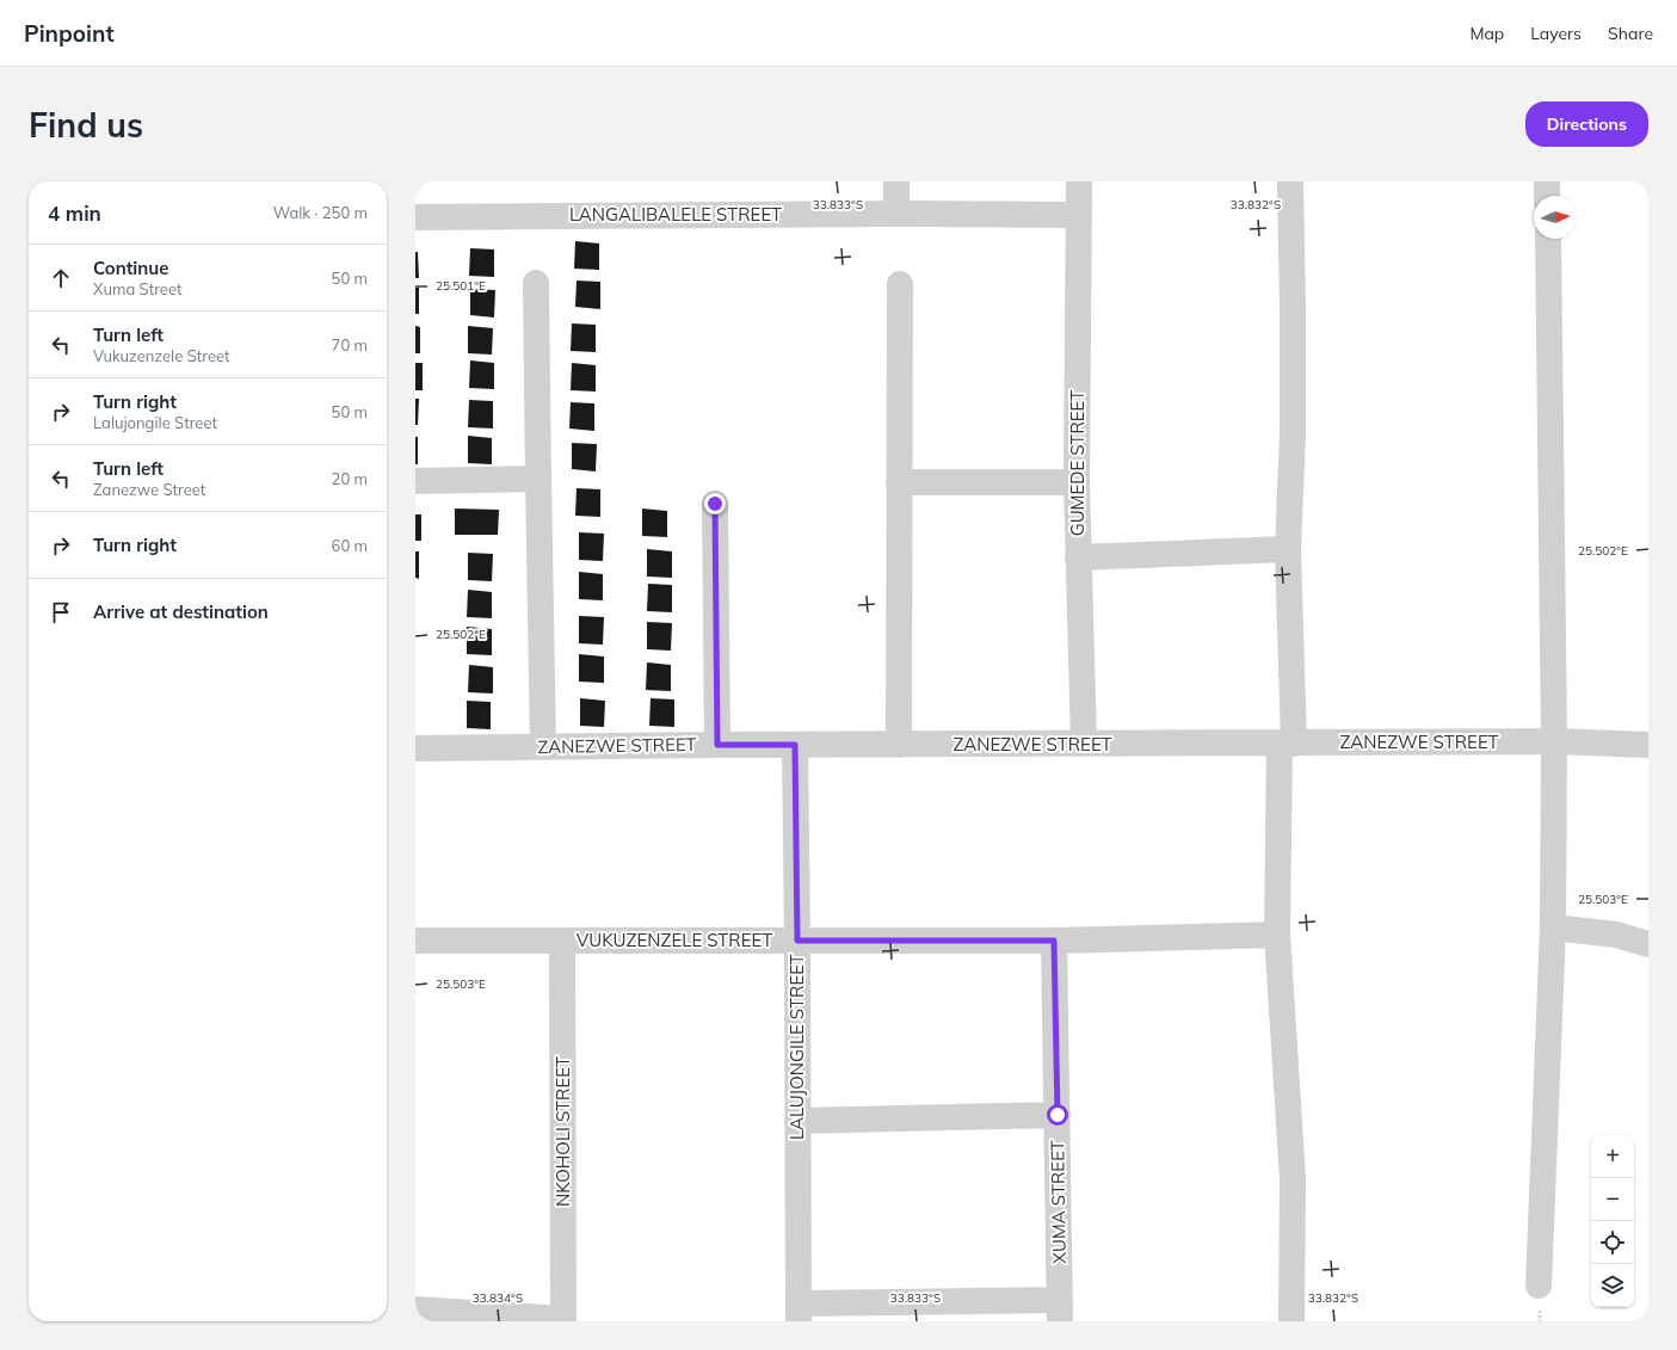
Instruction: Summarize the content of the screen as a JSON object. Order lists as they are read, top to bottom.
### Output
{
  "streets": {
    "street": [
      "LANGALIBALELE STREET",
      "GUMEDE STREET",
      "ZANEZWE STREET",
      "VUKUZENZELE STREET",
      "LALUJONGILE STREET",
      "NKOHOLI STREET",
      "XUMA STREET"
    ]
  },
  "crossings": [
    ["LANGALIBALELE STREET", "GUMEDE STREET"],
    ["GUMEDE STREET", "ZANEZWE STREET"],
    ["ZANEZWE STREET", "LALUJONGILE STREET"],
    ["VUKUZENZELE STREET", "LALUJONGILE STREET"],
    ["VUKUZENZELE STREET", "NKOHOLI STREET"],
    ["VUKUZENZELE STREET", "XUMA STREET"]
  ],
  "north": "right",
  "page": {
    "header": "Pinpoint",
    "nav": ["Map", "Layers", "Share"],
    "buttons": "Directions",
    "title": "Find us",
    "heading": ["4 min", "Walk · 250 m"],
    "list": [
      ["Continue", "Xuma Street", "50 m"],
      ["Turn left", "Vukuzenzele Street", "70 m"],
      ["Turn right", "Lalujongile Street", "50 m"],
      ["Turn left", "Zanezwe Street", "20 m"],
      ["Turn right", "60 m"],
      "Arrive at destination"
    ],
    "map_buttons": ["+", "−"]
  },
  "coordinates": [
    "33.833°S",
    "33.832°S",
    "25.501°E",
    "25.502°E",
    "25.503°E",
    "33.834°S"
  ]
}
